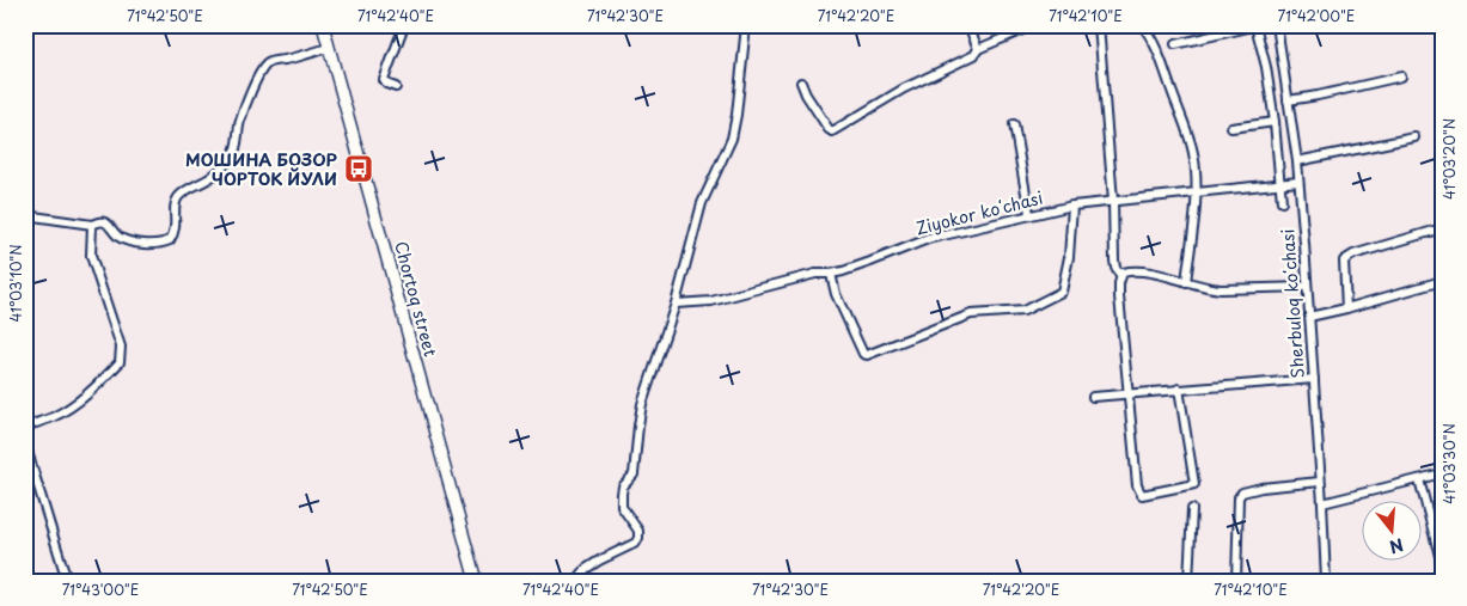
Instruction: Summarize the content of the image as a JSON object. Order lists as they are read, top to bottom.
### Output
{
  "streets": {
    "main road": ["Chortoq street"],
    "street": ["Ziyokor koʻchasi", "Sherbuloq koʻchasi"]
  },
  "crossings": [
    ["Ziyokor koʻchasi", "Sherbuloq koʻchasi"]
  ],
  "places": {
    "bus stop": ["МОШИНА БОЗОР ЧОРТОК ЙУЛИ"]
  },
  "north": "bottom",
  "coordinates": [
    "71°42'50\"E",
    "71°42'40\"E",
    "71°42'30\"E",
    "71°42'20\"E",
    "71°42'10\"E",
    "71°42'00\"E",
    "41°03'20\"N",
    "41°03'10\"N",
    "41°03'30\"N",
    "71°43'00\"E"
  ]
}
